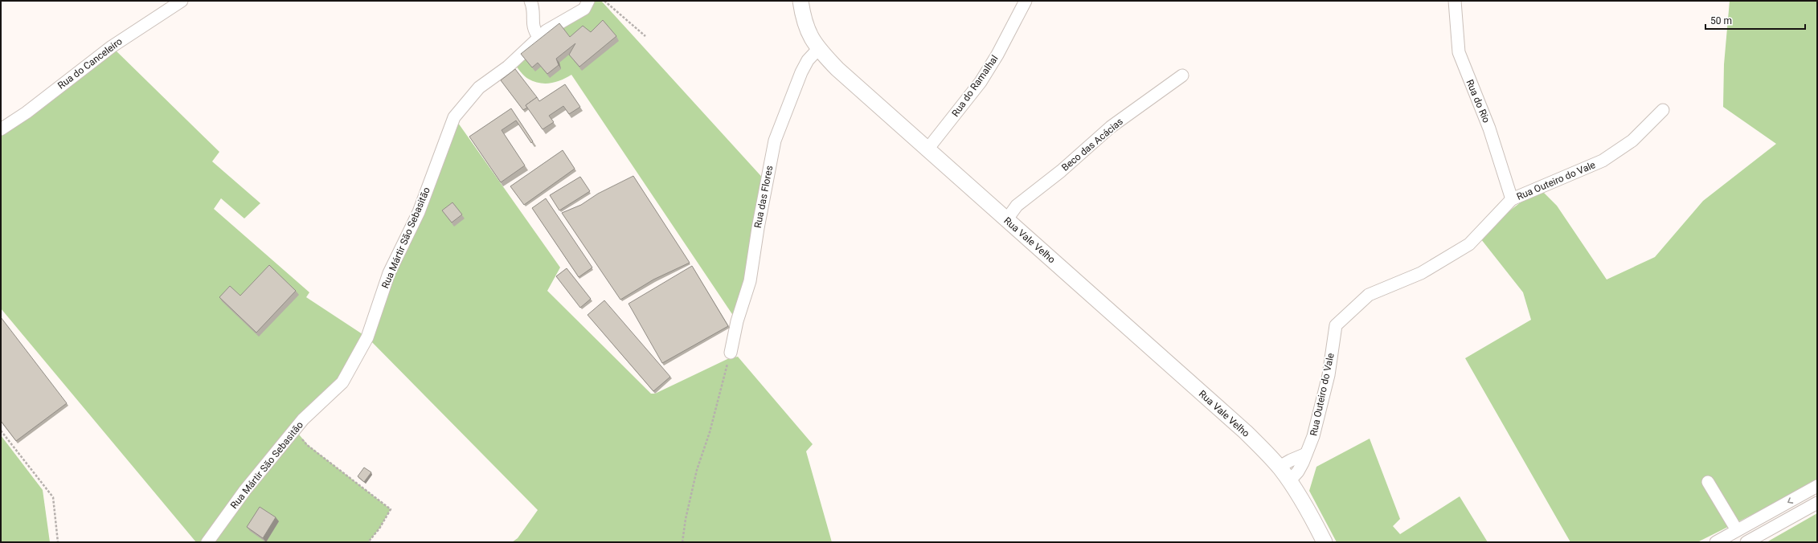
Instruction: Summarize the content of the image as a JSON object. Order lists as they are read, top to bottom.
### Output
{
  "streets": {
    "street": [
      "Rua do Canceleiro",
      "Rua do Ramalhal",
      "Rua do Rio",
      "Beco das Acácias",
      "Rua Outeiro do Vale",
      "Rua das Flores",
      "Rua Mártir São Sebasitão",
      "Rua Vale Velho"
    ]
  },
  "crossings": [
    ["Rua do Ramalhal", "Rua Vale Velho"],
    ["Rua do Rio", "Rua Outeiro do Vale"],
    ["Beco das Acácias", "Rua Vale Velho"],
    ["Rua Outeiro do Vale", "Rua Vale Velho"],
    ["Rua das Flores", "Rua Vale Velho"]
  ],
  "scale_bar": "50 m"
}
